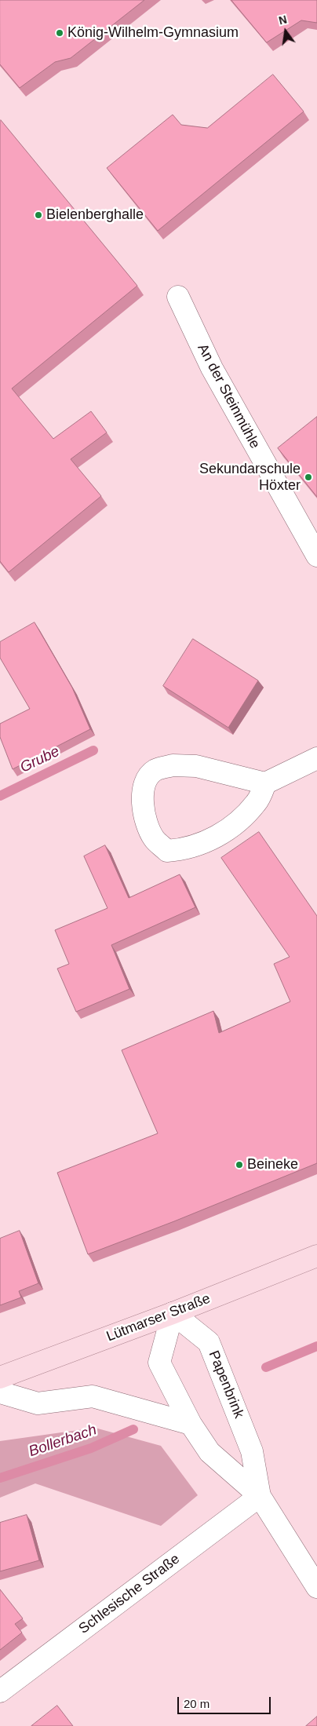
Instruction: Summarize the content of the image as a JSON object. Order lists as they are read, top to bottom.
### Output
{
  "streets": {
    "main road": ["Lütmarser Straße"],
    "street": ["An der Steinmühle", "Papenbrink", "Schlesische Straße"]
  },
  "crossings": [
    ["Lütmarser Straße", "Papenbrink"],
    ["Papenbrink", "Schlesische Straße"]
  ],
  "water": ["Grube", "Bollerbach"],
  "places": [
    "König-Wilhelm-Gymnasium",
    "Bielenberghalle",
    "Sekundarschule Höxter",
    "Beineke"
  ],
  "scale_bar": "20 m",
  "north": "top"
}
